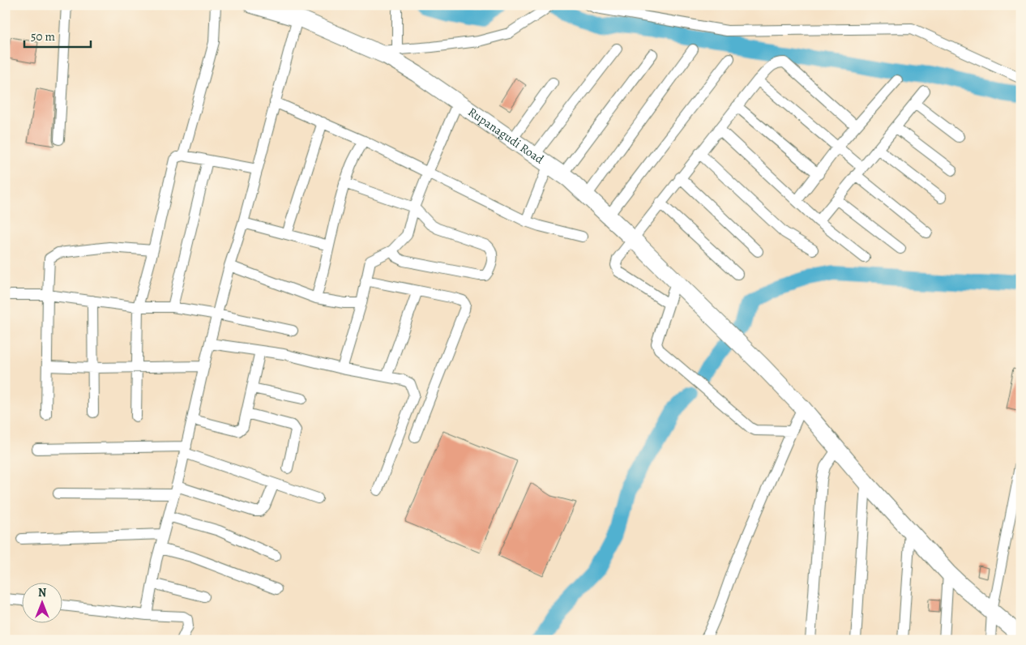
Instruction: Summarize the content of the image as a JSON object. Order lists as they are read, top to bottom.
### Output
{
  "streets": {
    "main road": ["Rupanagudi Road"]
  },
  "scale_bar": "50 m",
  "north": "top"
}
